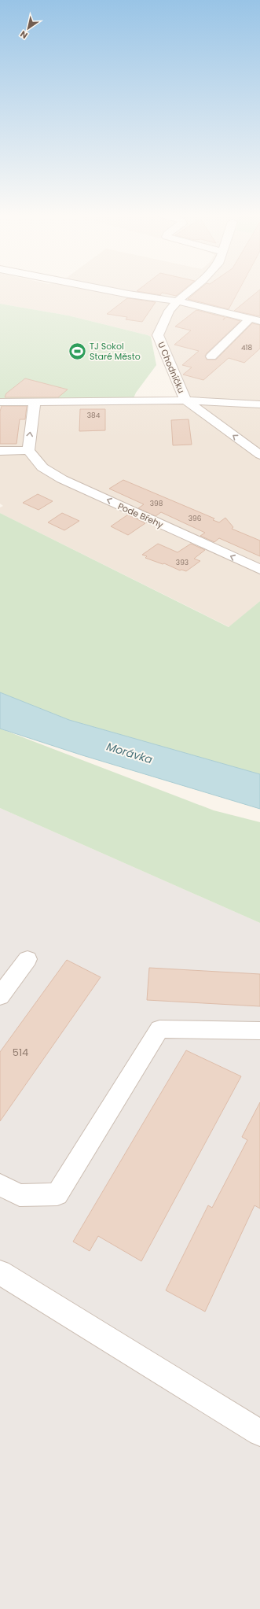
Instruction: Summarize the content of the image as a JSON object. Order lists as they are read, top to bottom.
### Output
{
  "streets": {
    "street": ["U Chodníčku", "Pode Břehy"]
  },
  "water": ["Morávka"],
  "places": {
    "sports": ["TJ Sokol Staré Město"]
  },
  "house_numbers": [
    "418",
    "384",
    "398",
    "396",
    "393",
    "514"
  ],
  "north": "bottom left"
}
